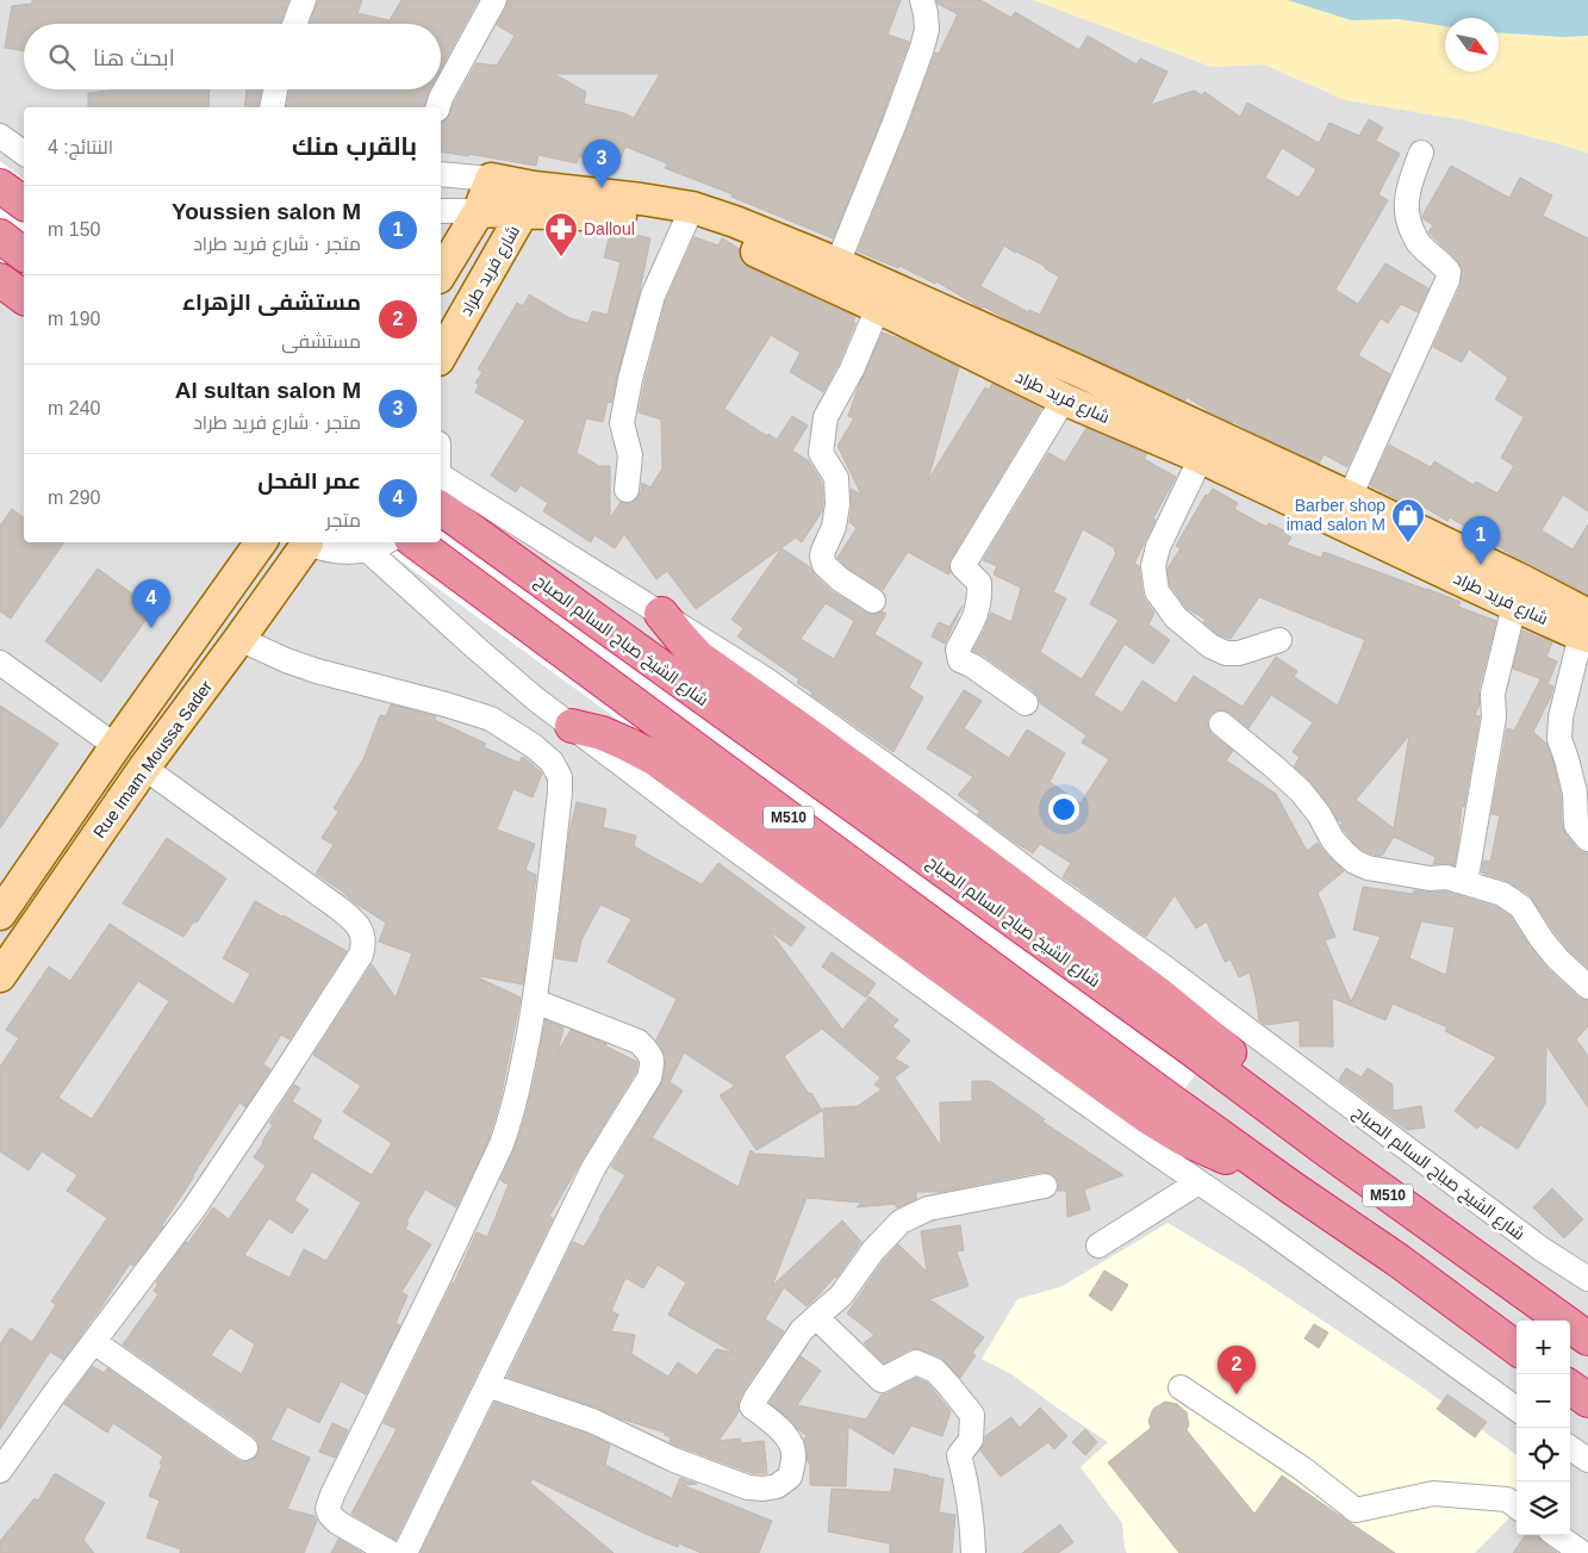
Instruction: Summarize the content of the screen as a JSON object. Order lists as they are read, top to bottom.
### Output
{
  "streets": {
    "highway": ["شارع الشيخ صباح السالم الصباح", "M510"],
    "main road": ["شارع فريد طراد", "Rue Imam Moussa Sader"]
  },
  "places": {
    "pharmacy": ["Dalloul"],
    "shop": ["Barber shop imad salon M"]
  },
  "north": "bottom right",
  "page": {
    "search": "ابحث هنا",
    "heading": ["بالقرب منك", "النتائج: 4"],
    "pins": [
      "3",
      "1",
      "4",
      "2"
    ],
    "list": [
      {
        "mark": "1",
        "name": "Youssien salon M",
        "note": "متجر · شارع فريد طراد",
        "value": "150 m"
      },
      {
        "mark": "2",
        "name": "مستشفى الزهراء",
        "note": "مستشفى",
        "value": "190 m"
      },
      {
        "mark": "3",
        "name": "Al sultan salon M",
        "note": "متجر · شارع فريد طراد",
        "value": "240 m"
      },
      {
        "mark": "4",
        "name": "عمر الفحل",
        "note": "متجر",
        "value": "290 m"
      }
    ],
    "map_buttons": ["+", "−"]
  }
}
